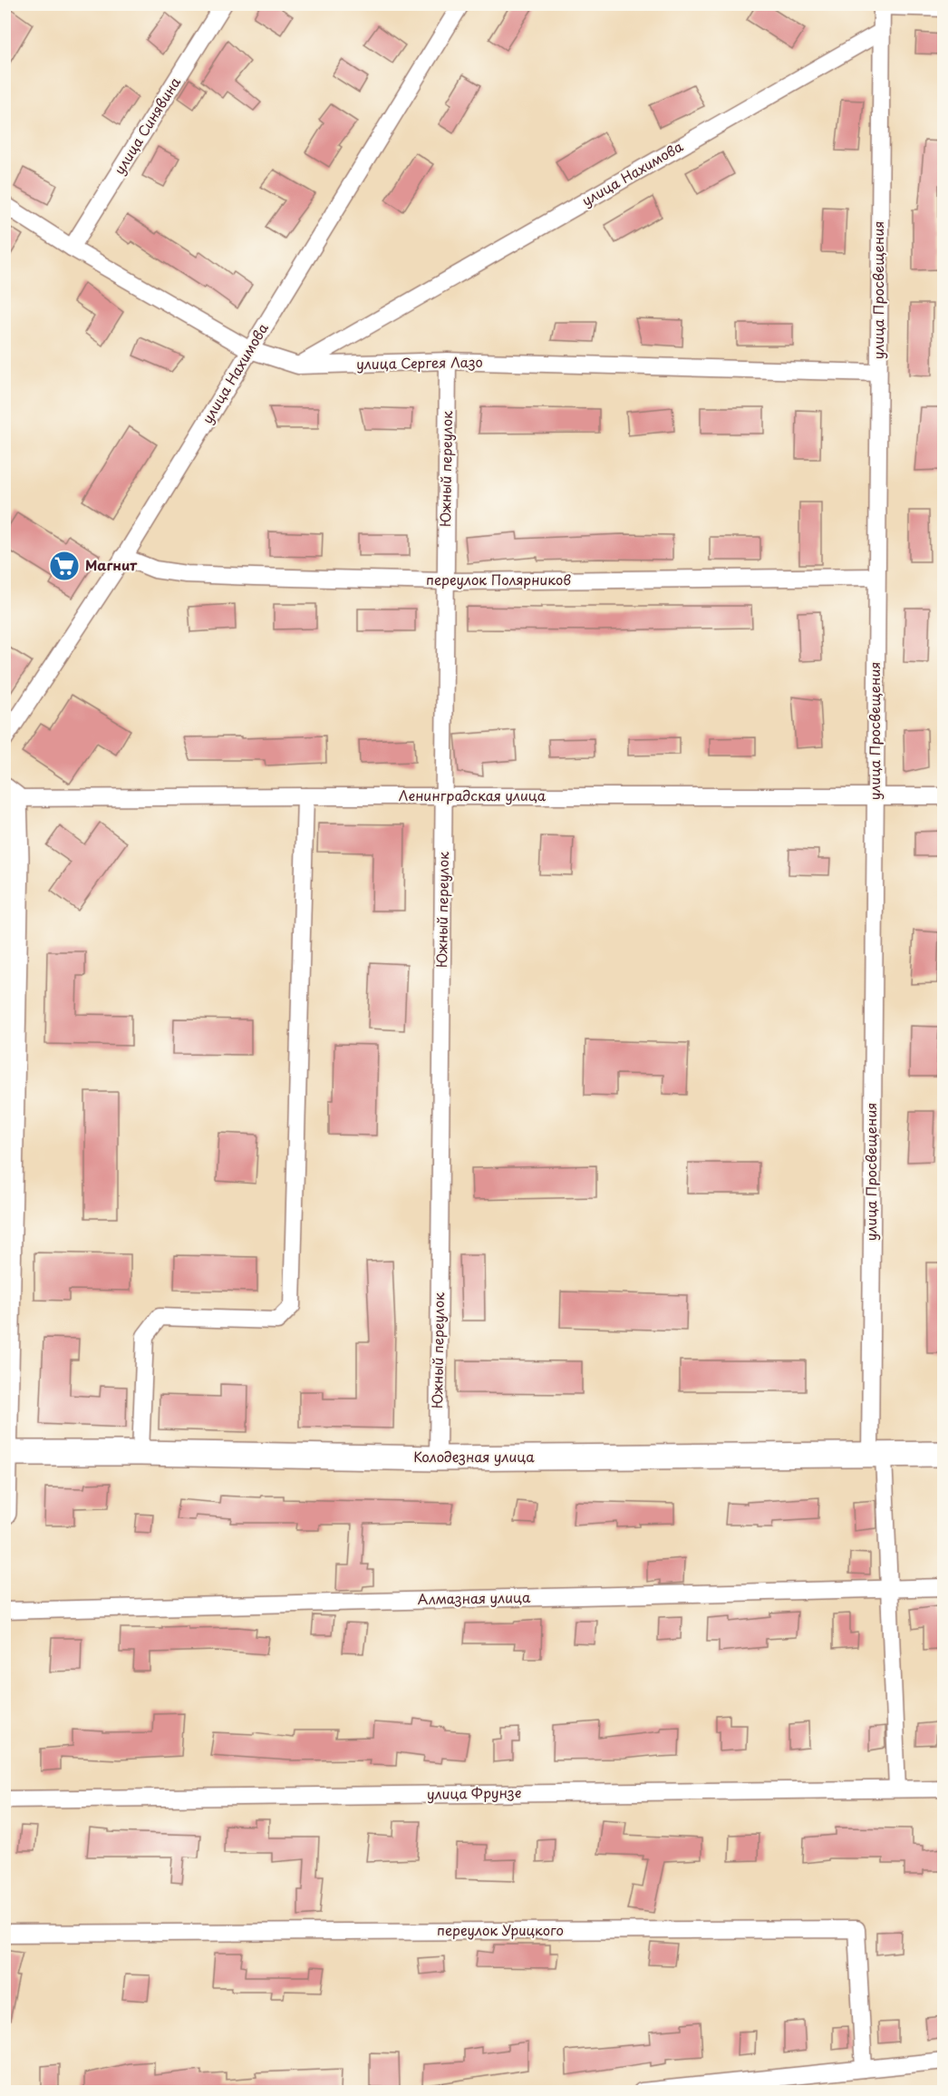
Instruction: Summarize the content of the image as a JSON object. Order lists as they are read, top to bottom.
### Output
{
  "streets": {
    "main road": ["Колодезная улица"],
    "street": [
      "улица Синявина",
      "улица Нахимова",
      "улица Просвещения",
      "улица Сергея Лазо",
      "Южный переулок",
      "переулок Полярников",
      "Ленинградская улица",
      "Алмазная улица",
      "улица Фрунзе",
      "переулок Урицкого"
    ]
  },
  "crossings": [
    ["улица Синявина", "улица Сергея Лазо"],
    ["улица Нахимова", "улица Просвещения"],
    ["улица Нахимова", "улица Сергея Лазо"],
    ["улица Нахимова", "переулок Полярников"],
    ["улица Просвещения", "улица Сергея Лазо"],
    ["улица Просвещения", "переулок Полярников"],
    ["улица Просвещения", "Ленинградская улица"],
    ["улица Просвещения", "Колодезная улица"],
    ["улица Просвещения", "Алмазная улица"],
    ["улица Просвещения", "улица Фрунзе"],
    ["улица Сергея Лазо", "Южный переулок"],
    ["Южный переулок", "переулок Полярников"],
    ["Южный переулок", "Ленинградская улица"],
    ["Южный переулок", "Колодезная улица"]
  ],
  "places": {
    "supermarket": ["Магнит"]
  }
}
